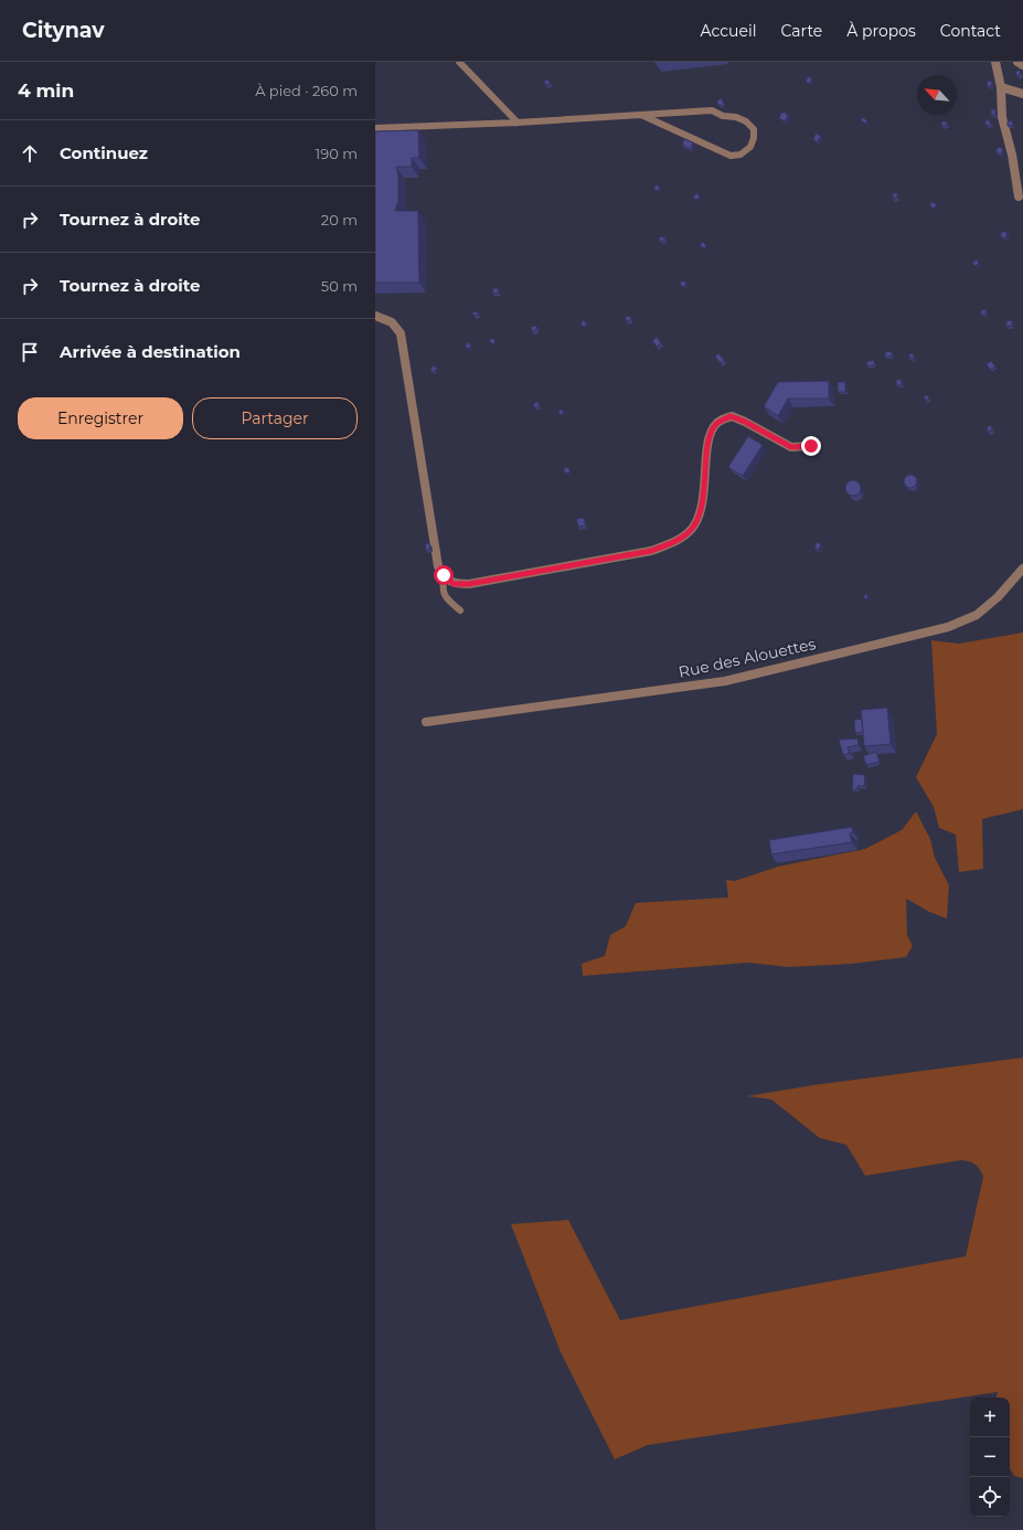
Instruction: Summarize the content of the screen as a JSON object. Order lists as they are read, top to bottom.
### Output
{
  "streets": {
    "street": ["Rue des Alouettes"]
  },
  "north": "top left",
  "page": {
    "header": "Citynav",
    "nav": [
      "Accueil",
      "Carte",
      "À propos",
      "Contact"
    ],
    "heading": ["4 min", "À pied · 260 m"],
    "list": [
      ["Continuez", "190 m"],
      ["Tournez à droite", "20 m"],
      ["Tournez à droite", "50 m"],
      "Arrivée à destination"
    ],
    "buttons": ["Enregistrer", "Partager"],
    "map_buttons": ["+", "−"]
  }
}
